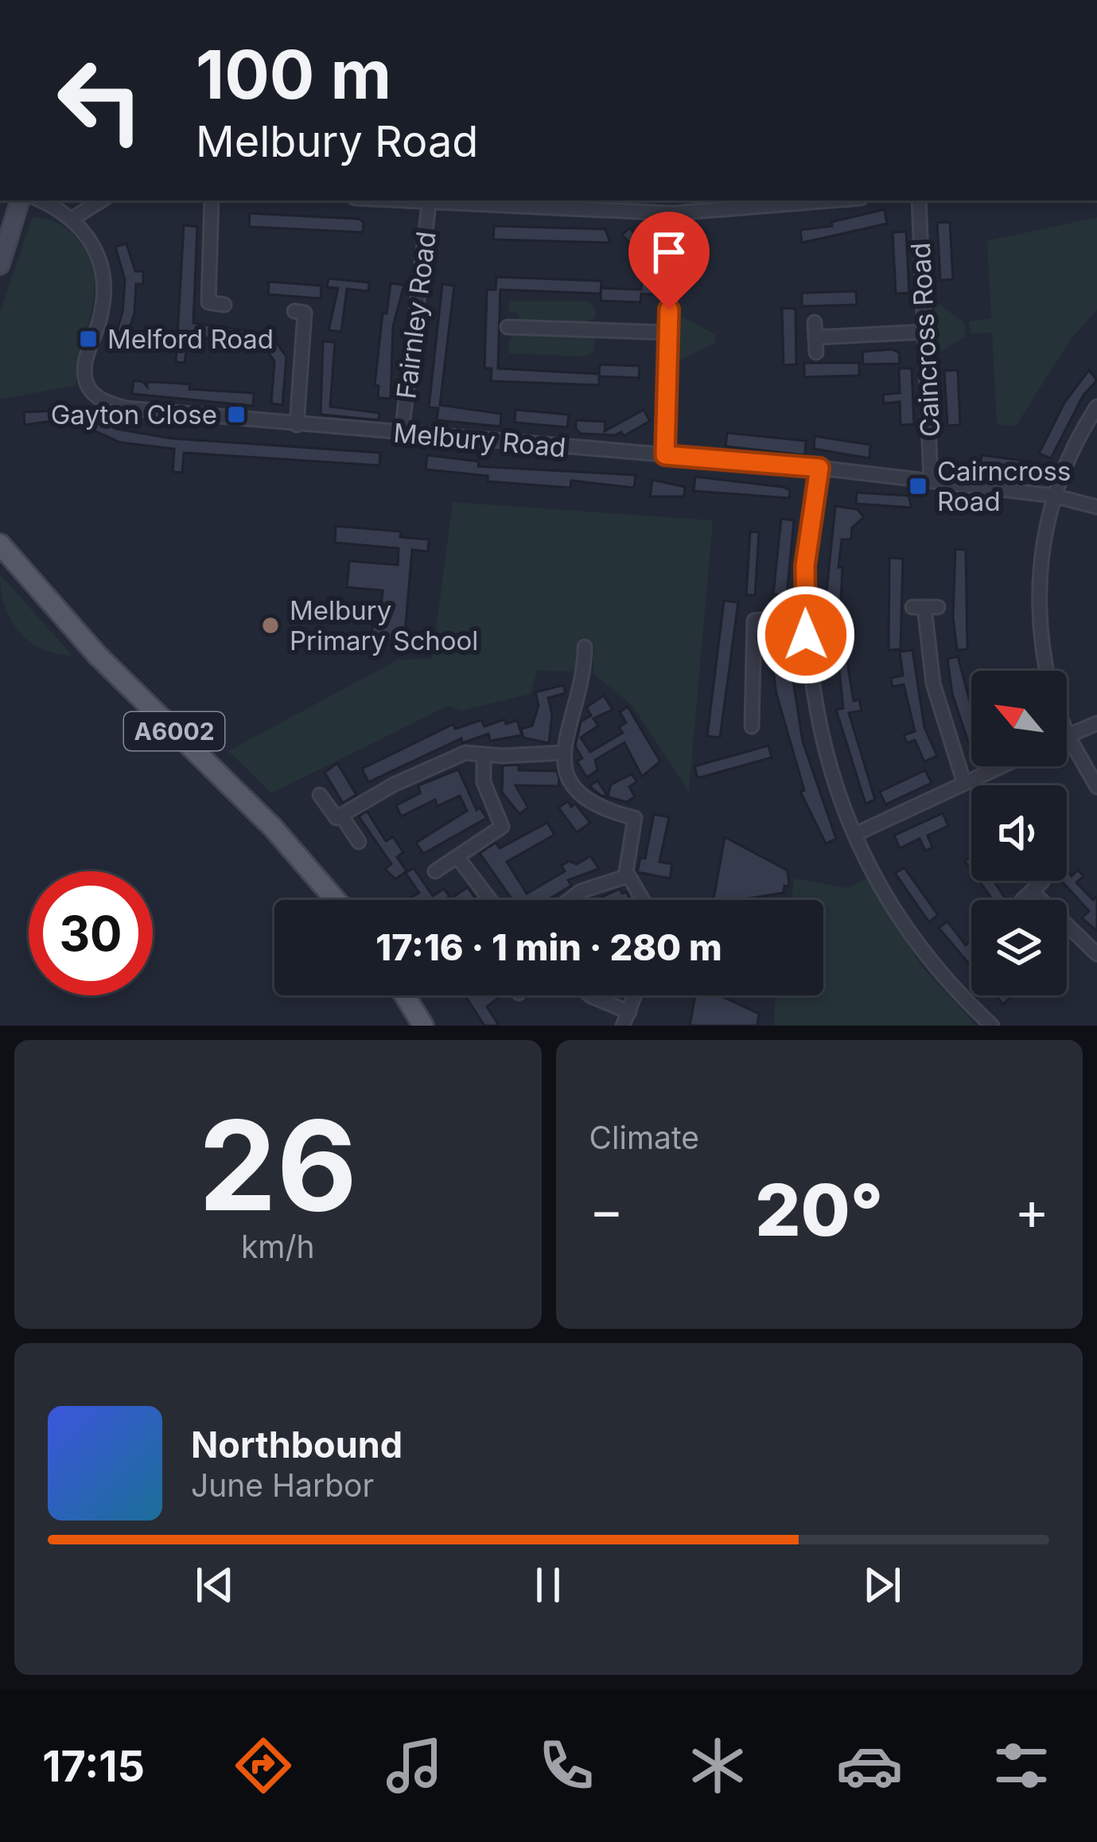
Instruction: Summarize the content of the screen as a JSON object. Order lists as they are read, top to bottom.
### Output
{
  "streets": {
    "main road": ["A6002"],
    "street": ["Fairnley Road", "Caincross Road", "Melbury Road"]
  },
  "crossings": [
    ["Fairnley Road", "Melbury Road"],
    ["Caincross Road", "Melbury Road"]
  ],
  "places": {
    "transit": ["Melford Road", "Gayton Close", "Cairncross Road"],
    "other": ["Melbury Primary School"]
  },
  "north": "top left",
  "page": {
    "turn": ["100 m", "Melbury Road"],
    "limit": "30",
    "trip": "17:16 · 1 min · 280 m",
    "tile": [
      ["26", "km/h"],
      "Climate"
    ],
    "heat": ["−", "20°", "+"],
    "song": ["Northbound", "June Harbor"],
    "tabs": "17:15"
  }
}
